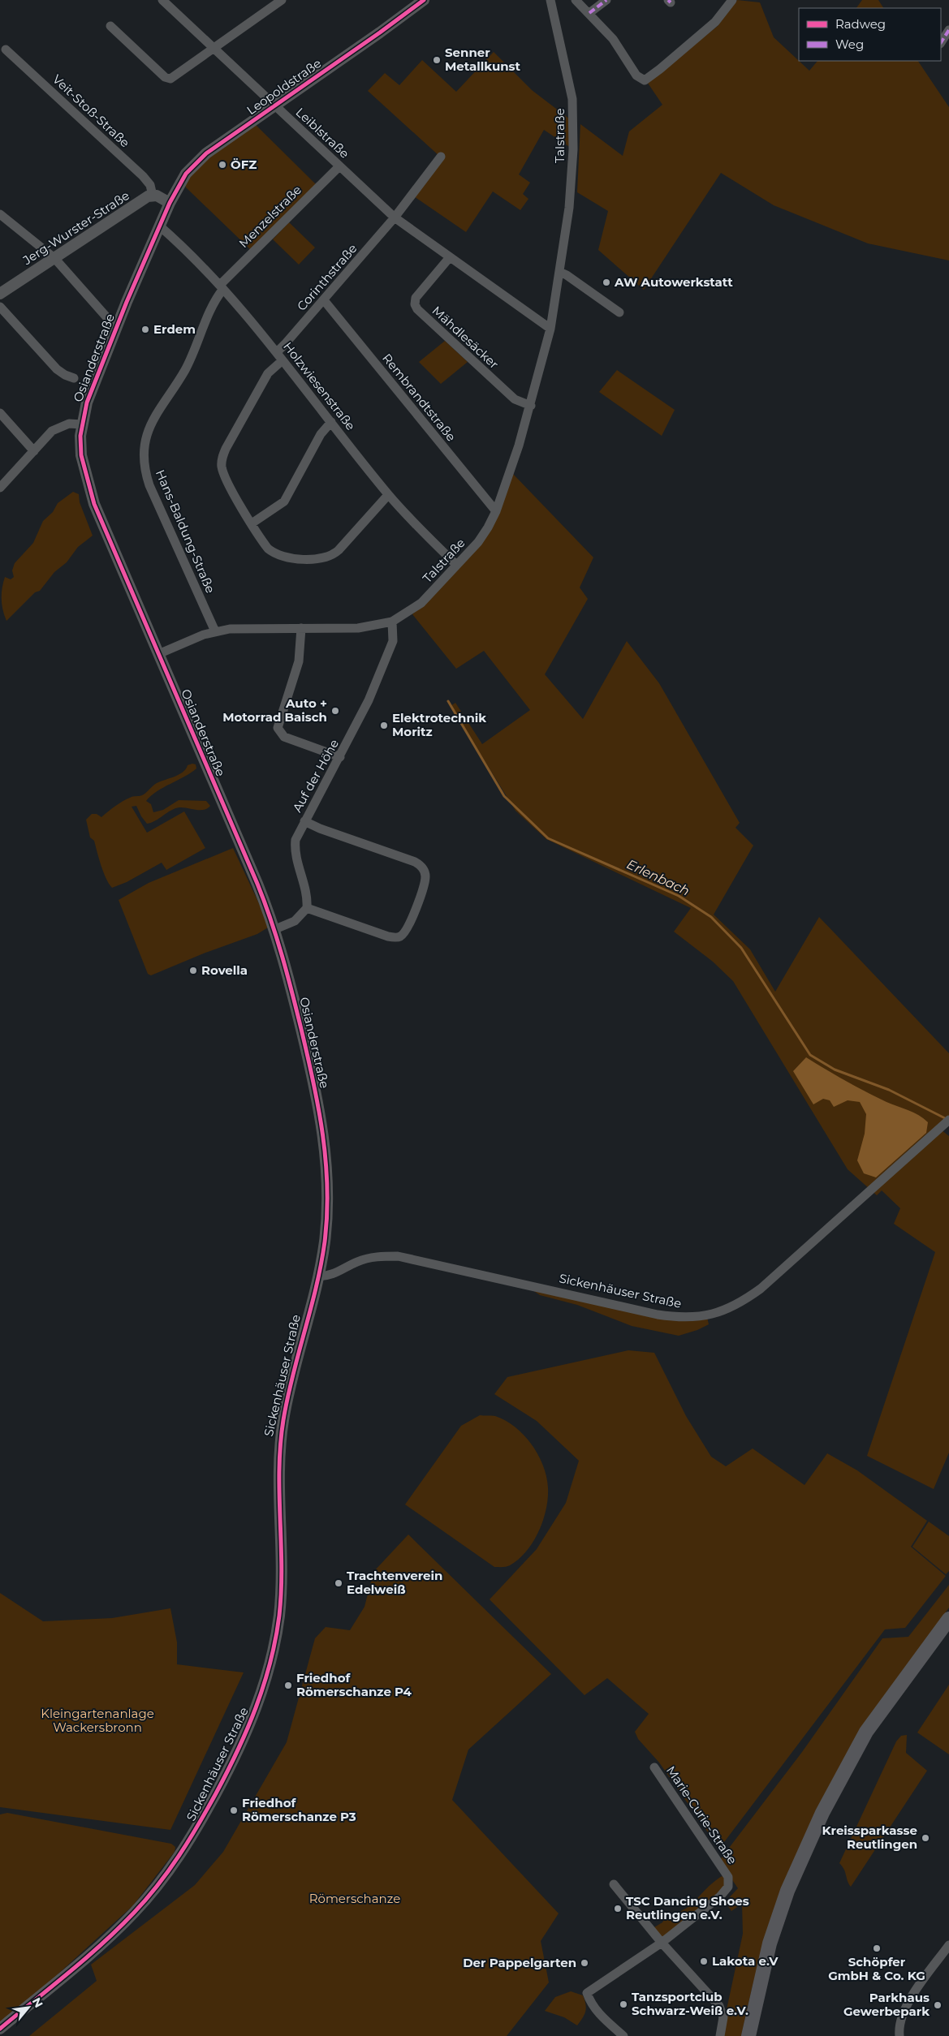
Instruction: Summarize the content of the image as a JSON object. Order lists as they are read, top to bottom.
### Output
{
  "streets": {
    "street": [
      "Leopoldstraße",
      "Veit-Stoß-Straße",
      "Leiblstraße",
      "Talstraße",
      "Menzelstraße",
      "Jerg-Wurster-Straße",
      "Corinthstraße",
      "Mähdlesäcker",
      "Osianderstraße",
      "Holzwiesenstraße",
      "Rembrandtstraße",
      "Hans-Baldung-Straße",
      "Auf der Höhe",
      "Sickenhäuser Straße",
      "Marie-Curie-Straße"
    ]
  },
  "crossings": [
    ["Leopoldstraße", "Leiblstraße"],
    ["Leopoldstraße", "Osianderstraße"],
    ["Veit-Stoß-Straße", "Jerg-Wurster-Straße"],
    ["Leiblstraße", "Talstraße"],
    ["Leiblstraße", "Menzelstraße"],
    ["Leiblstraße", "Corinthstraße"],
    ["Leiblstraße", "Mähdlesäcker"],
    ["Talstraße", "Mähdlesäcker"],
    ["Talstraße", "Osianderstraße"],
    ["Talstraße", "Holzwiesenstraße"],
    ["Talstraße", "Rembrandtstraße"],
    ["Talstraße", "Hans-Baldung-Straße"],
    ["Talstraße", "Auf der Höhe"],
    ["Menzelstraße", "Holzwiesenstraße"],
    ["Menzelstraße", "Hans-Baldung-Straße"],
    ["Corinthstraße", "Holzwiesenstraße"],
    ["Corinthstraße", "Rembrandtstraße"],
    ["Osianderstraße", "Holzwiesenstraße"],
    ["Osianderstraße", "Sickenhäuser Straße"],
    ["Holzwiesenstraße", "Hans-Baldung-Straße"]
  ],
  "water": ["Erlenbach"],
  "parks": ["Kleingartenanlage Wackersbronn", "Römerschanze"],
  "places": [
    "Senner Metallkunst",
    "ÖFZ",
    "AW Autowerkstatt",
    "Erdem",
    "Auto + Motorrad Baisch",
    "Elektrotechnik Moritz",
    "Rovella",
    "Trachtenverein Edelweiß",
    "Friedhof Römerschanze P4",
    "Friedhof Römerschanze P3",
    "Kreissparkasse Reutlingen",
    "TSC Dancing Shoes Reutlingen e.V.",
    "Schöpfer GmbH & Co. KG",
    "Lakota e.V",
    "Der Pappelgarten",
    "Tanzsportclub Schwarz-Weiß e.V.",
    "Parkhaus Gewerbepark"
  ],
  "legend": ["Radweg", "Weg"],
  "north": "top right"
}
